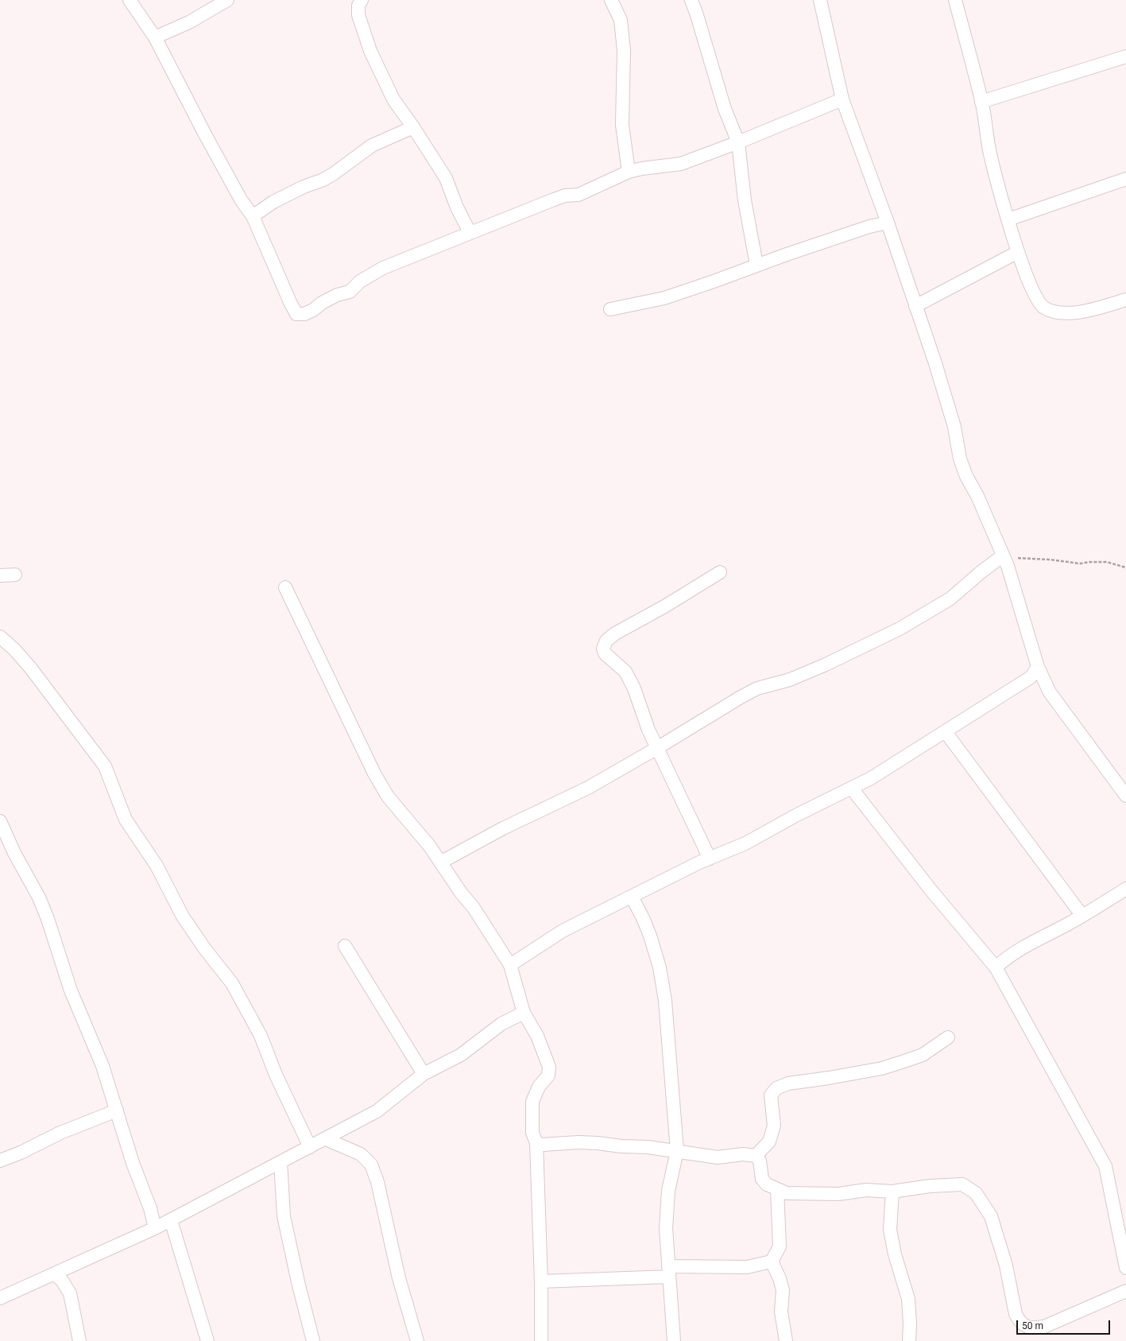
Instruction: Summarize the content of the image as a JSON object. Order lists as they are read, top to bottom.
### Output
{
  "scale_bar": "50 m"
}
